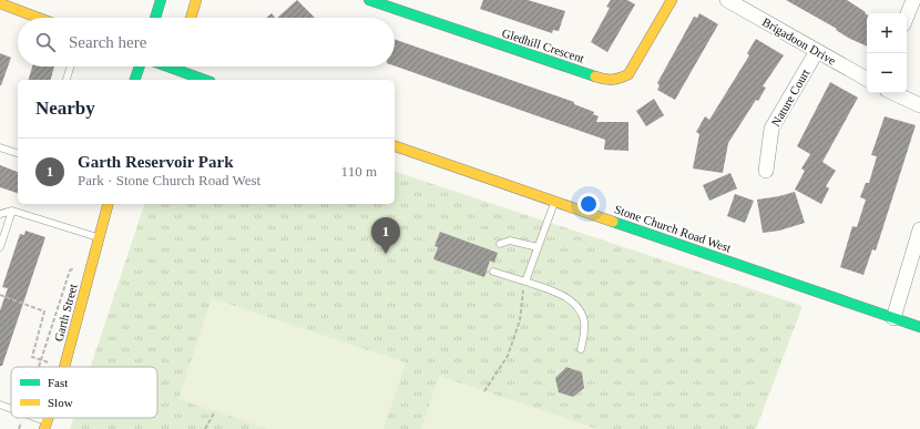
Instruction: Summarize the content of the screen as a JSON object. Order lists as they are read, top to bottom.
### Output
{
  "streets": {
    "main road": ["Gledhill Crescent", "Stone Church Road West", "Garth Street"],
    "street": ["Brigadoon Drive", "Nature Court"]
  },
  "crossings": [
    ["Brigadoon Drive", "Nature Court"]
  ],
  "legend": ["Fast", "Slow"],
  "page": {
    "map_buttons": ["+", "−"],
    "search": "Search here",
    "heading": "Nearby",
    "list": [
      {
        "mark": "1",
        "name": "Garth Reservoir Park",
        "note": "Park · Stone Church Road West",
        "value": "110 m"
      }
    ],
    "pins": "1"
  }
}
